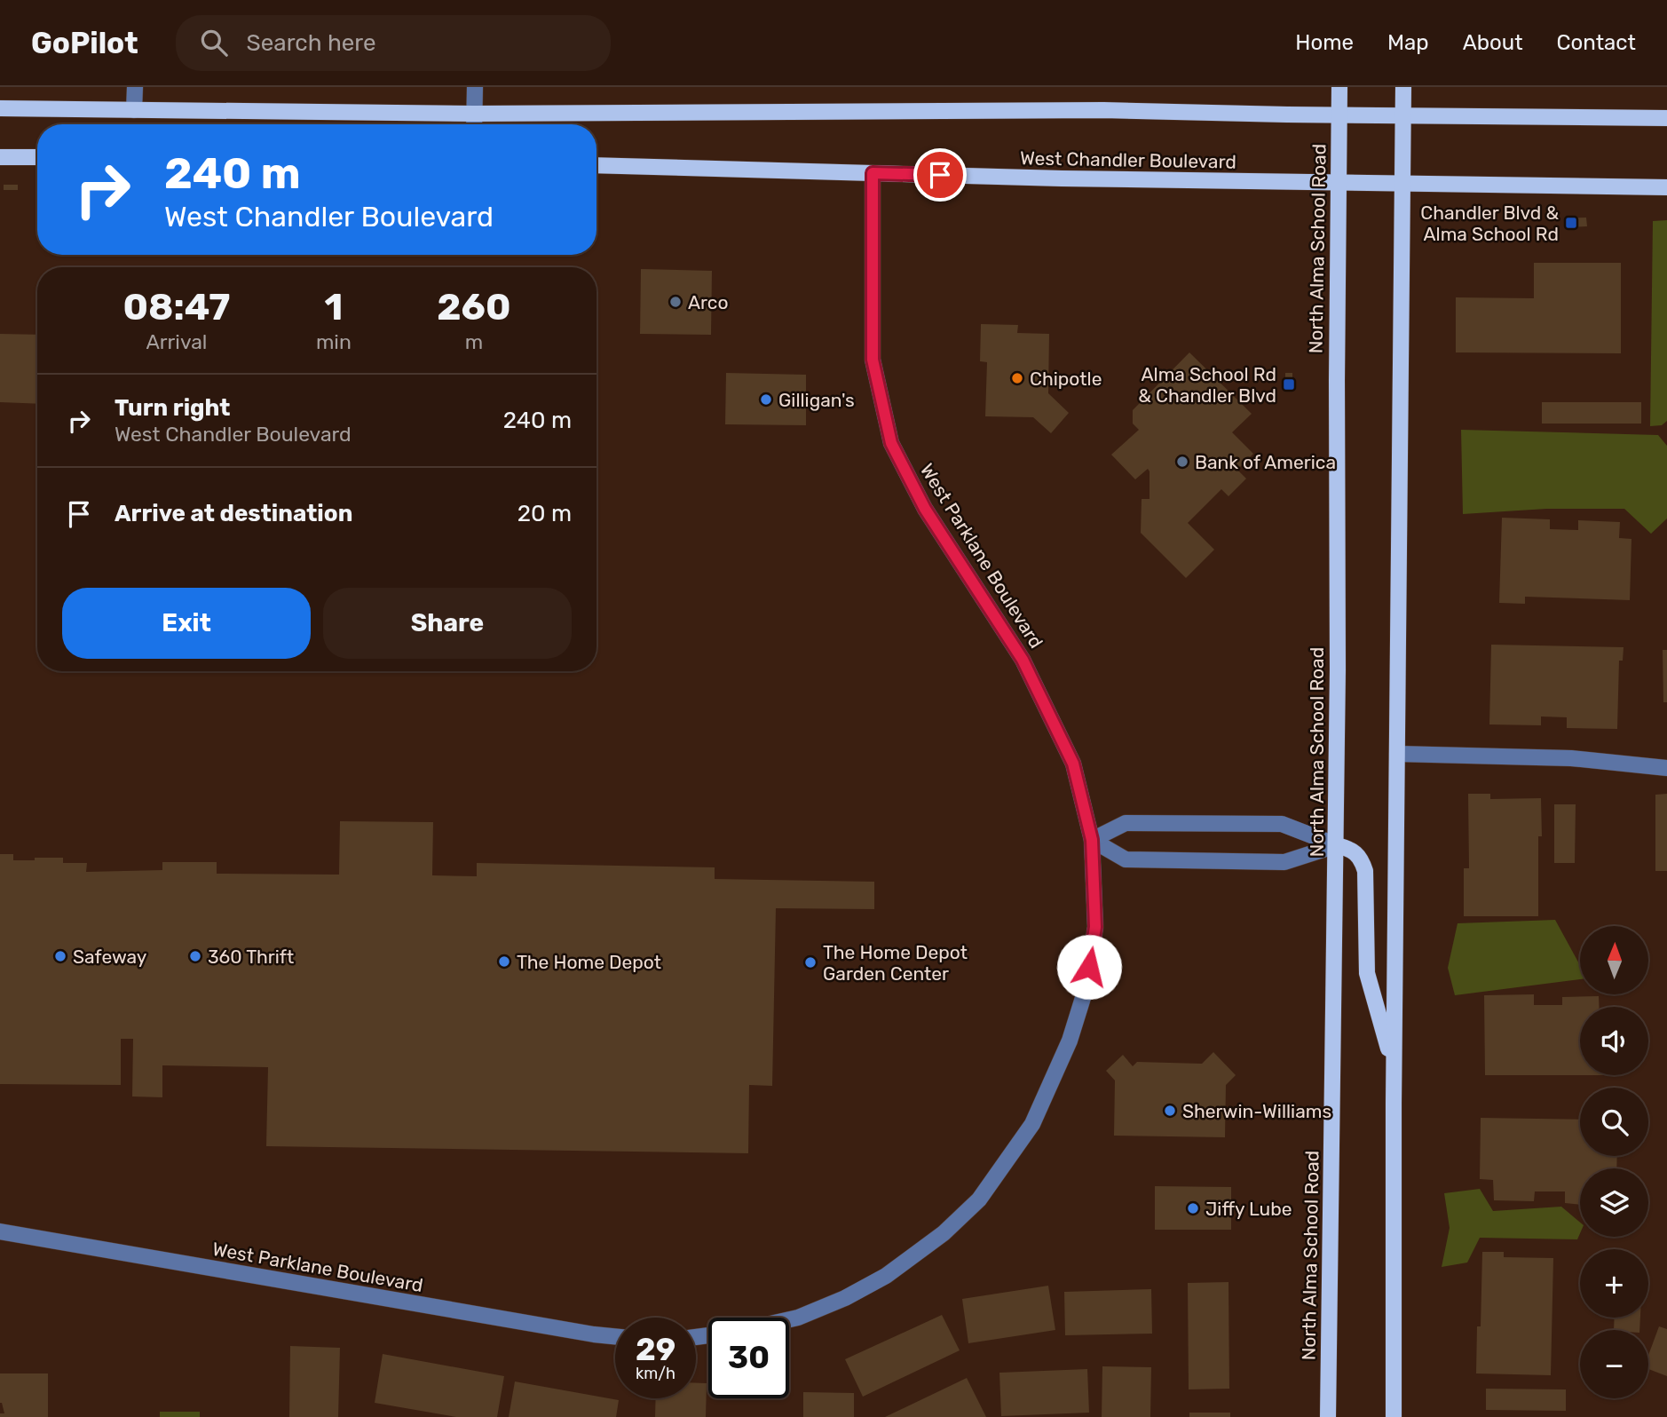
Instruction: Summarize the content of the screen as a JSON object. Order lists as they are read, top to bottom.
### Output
{
  "streets": {
    "main road": ["West Chandler Boulevard", "North Alma School Road"],
    "street": ["West Parklane Boulevard"]
  },
  "crossings": [
    ["West Chandler Boulevard", "North Alma School Road"],
    ["West Chandler Boulevard", "West Parklane Boulevard"]
  ],
  "places": {
    "transit": ["Chandler Blvd & Alma School Rd", "Alma School Rd & Chandler Blvd"],
    "other": [
      "Arco",
      "Chipotle",
      "Gilligan's",
      "Bank of America",
      "Safeway",
      "360 Thrift",
      "The Home Depot",
      "The Home Depot Garden Center",
      "Sherwin-Williams",
      "Jiffy Lube"
    ]
  },
  "north": "top",
  "page": {
    "header": "GoPilot",
    "search": "Search here",
    "nav": [
      "Home",
      "Map",
      "About",
      "Contact"
    ],
    "turn": ["240 m", "West Chandler Boulevard"],
    "eta": [
      "08:47",
      "Arrival",
      "1",
      "min",
      "260",
      "m"
    ],
    "list": [
      {
        "name": "Turn right",
        "note": "West Chandler Boulevard",
        "value": "240 m"
      },
      {
        "name": "Arrive at destination",
        "value": "20 m"
      }
    ],
    "buttons": ["Exit", "Share"],
    "map_buttons": ["+", "−"],
    "speed": "29 km/h",
    "limit": "30"
  }
}
